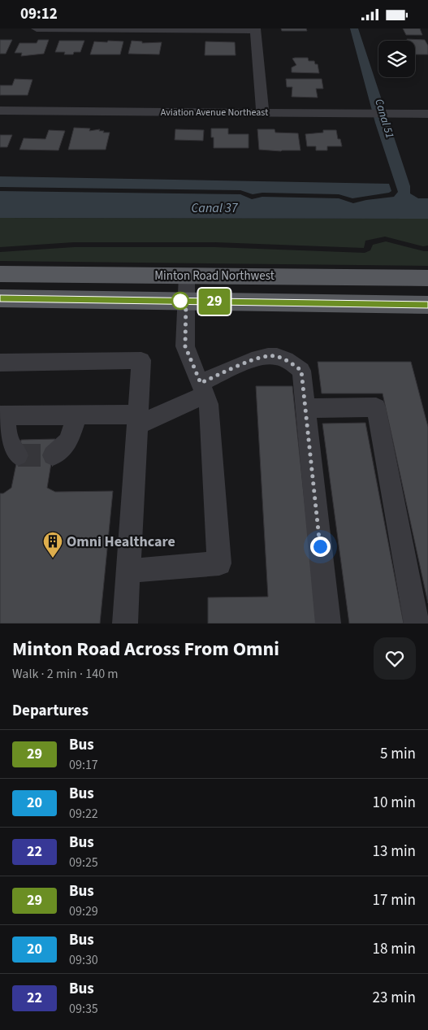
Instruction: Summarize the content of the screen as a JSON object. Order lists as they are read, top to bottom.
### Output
{
  "streets": {
    "main road": ["Minton Road Northwest"],
    "street": ["Aviation Avenue Northeast"]
  },
  "water": ["Canal 51", "Canal 37"],
  "places": {
    "building": ["Omni Healthcare"]
  },
  "lines": ["bus line 29"],
  "page": {
    "status": "09:12",
    "on_map": "29",
    "heading": [
      ["Minton Road Across From Omni", "Walk · 2 min · 140 m"],
      "Departures"
    ],
    "list": [
      {
        "mark": "29",
        "name": "Bus",
        "note": "09:17",
        "value": "5 min"
      },
      {
        "mark": "20",
        "name": "Bus",
        "note": "09:22",
        "value": "10 min"
      },
      {
        "mark": "22",
        "name": "Bus",
        "note": "09:25",
        "value": "13 min"
      },
      {
        "mark": "29",
        "name": "Bus",
        "note": "09:29",
        "value": "17 min"
      },
      {
        "mark": "20",
        "name": "Bus",
        "note": "09:30",
        "value": "18 min"
      },
      {
        "mark": "22",
        "name": "Bus",
        "note": "09:35",
        "value": "23 min"
      }
    ]
  }
}
